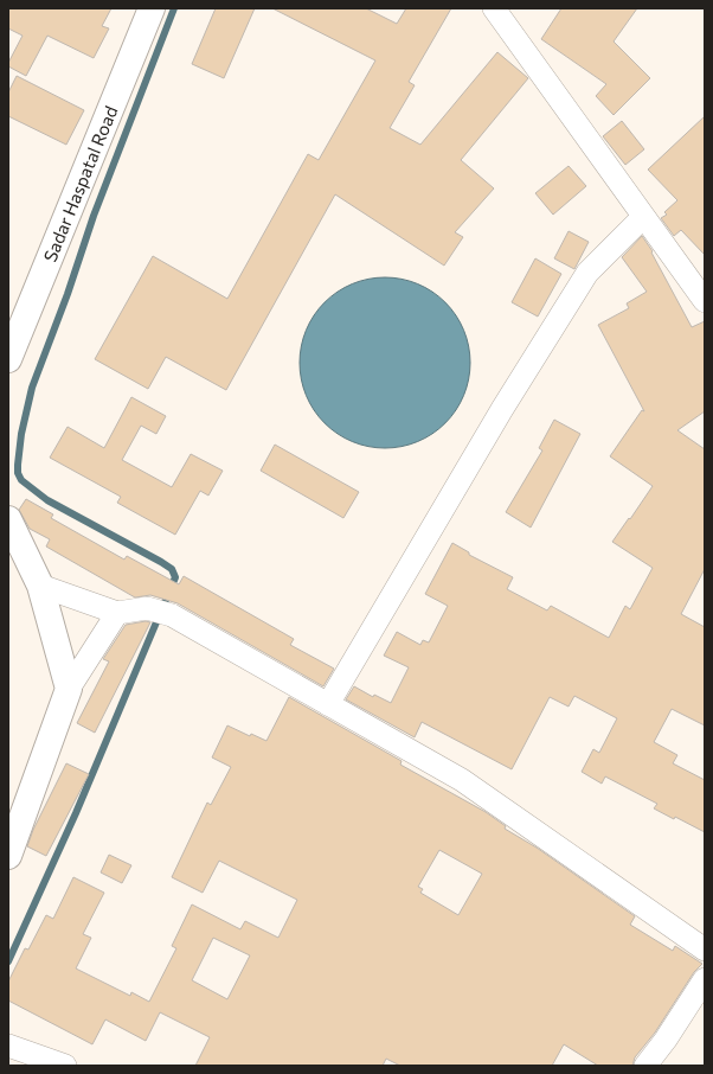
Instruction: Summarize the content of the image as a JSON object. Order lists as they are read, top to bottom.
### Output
{
  "streets": {
    "street": ["Sadar Haspatal Road"]
  }
}
